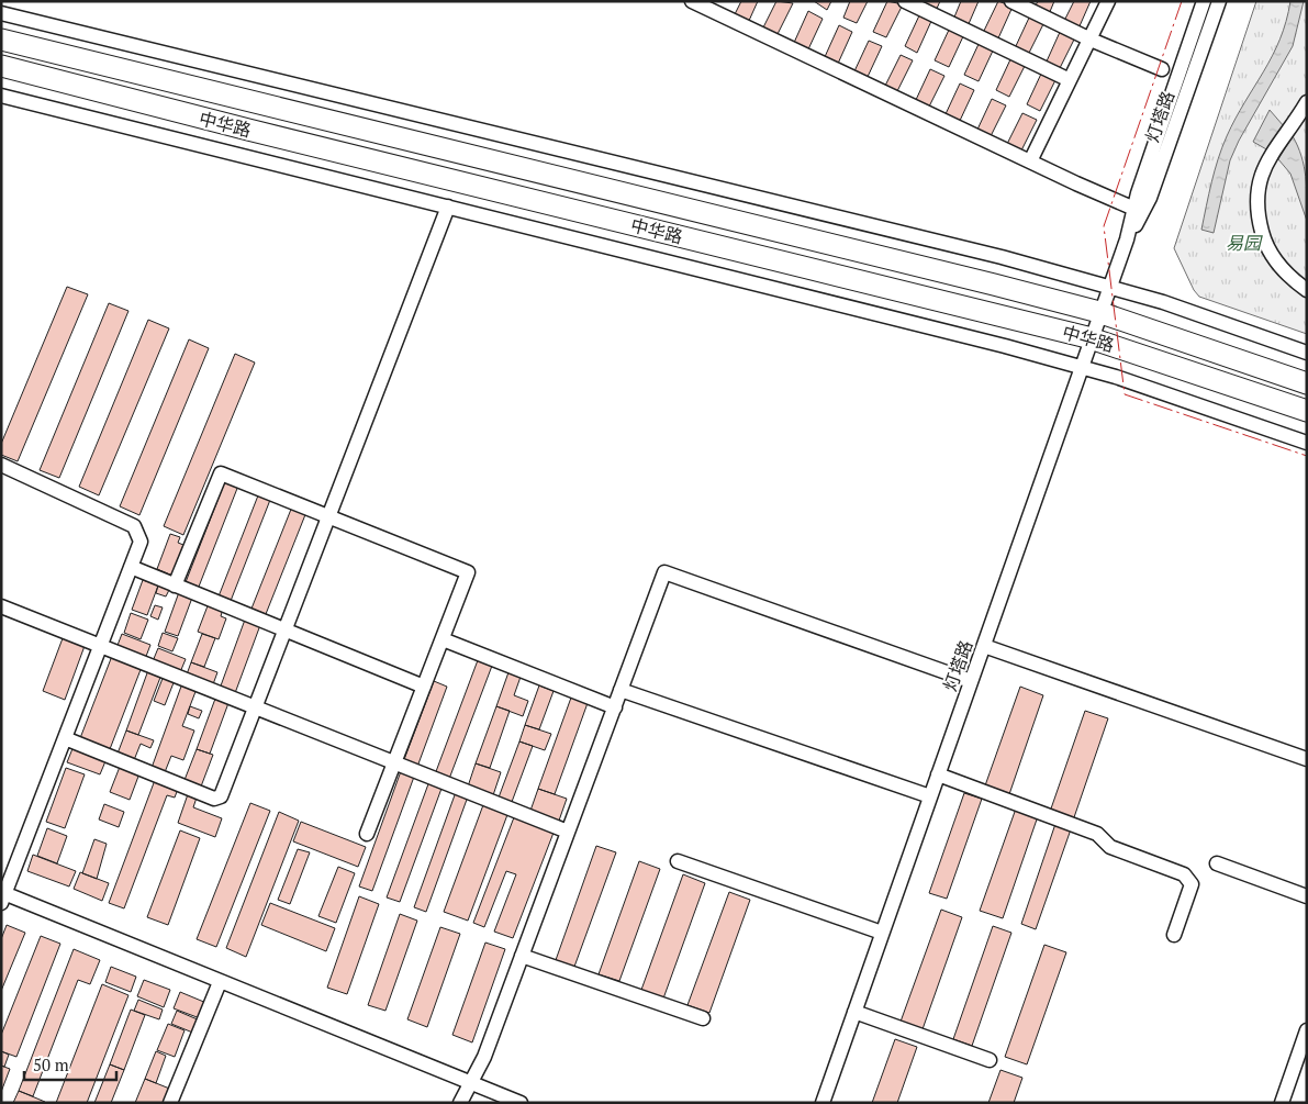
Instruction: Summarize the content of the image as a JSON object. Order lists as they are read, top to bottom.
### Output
{
  "streets": {
    "highway": ["中华路"],
    "street": ["灯塔路"]
  },
  "crossings": [
    ["灯塔路", "中华路"]
  ],
  "parks": ["易园"],
  "scale_bar": "50 m"
}
